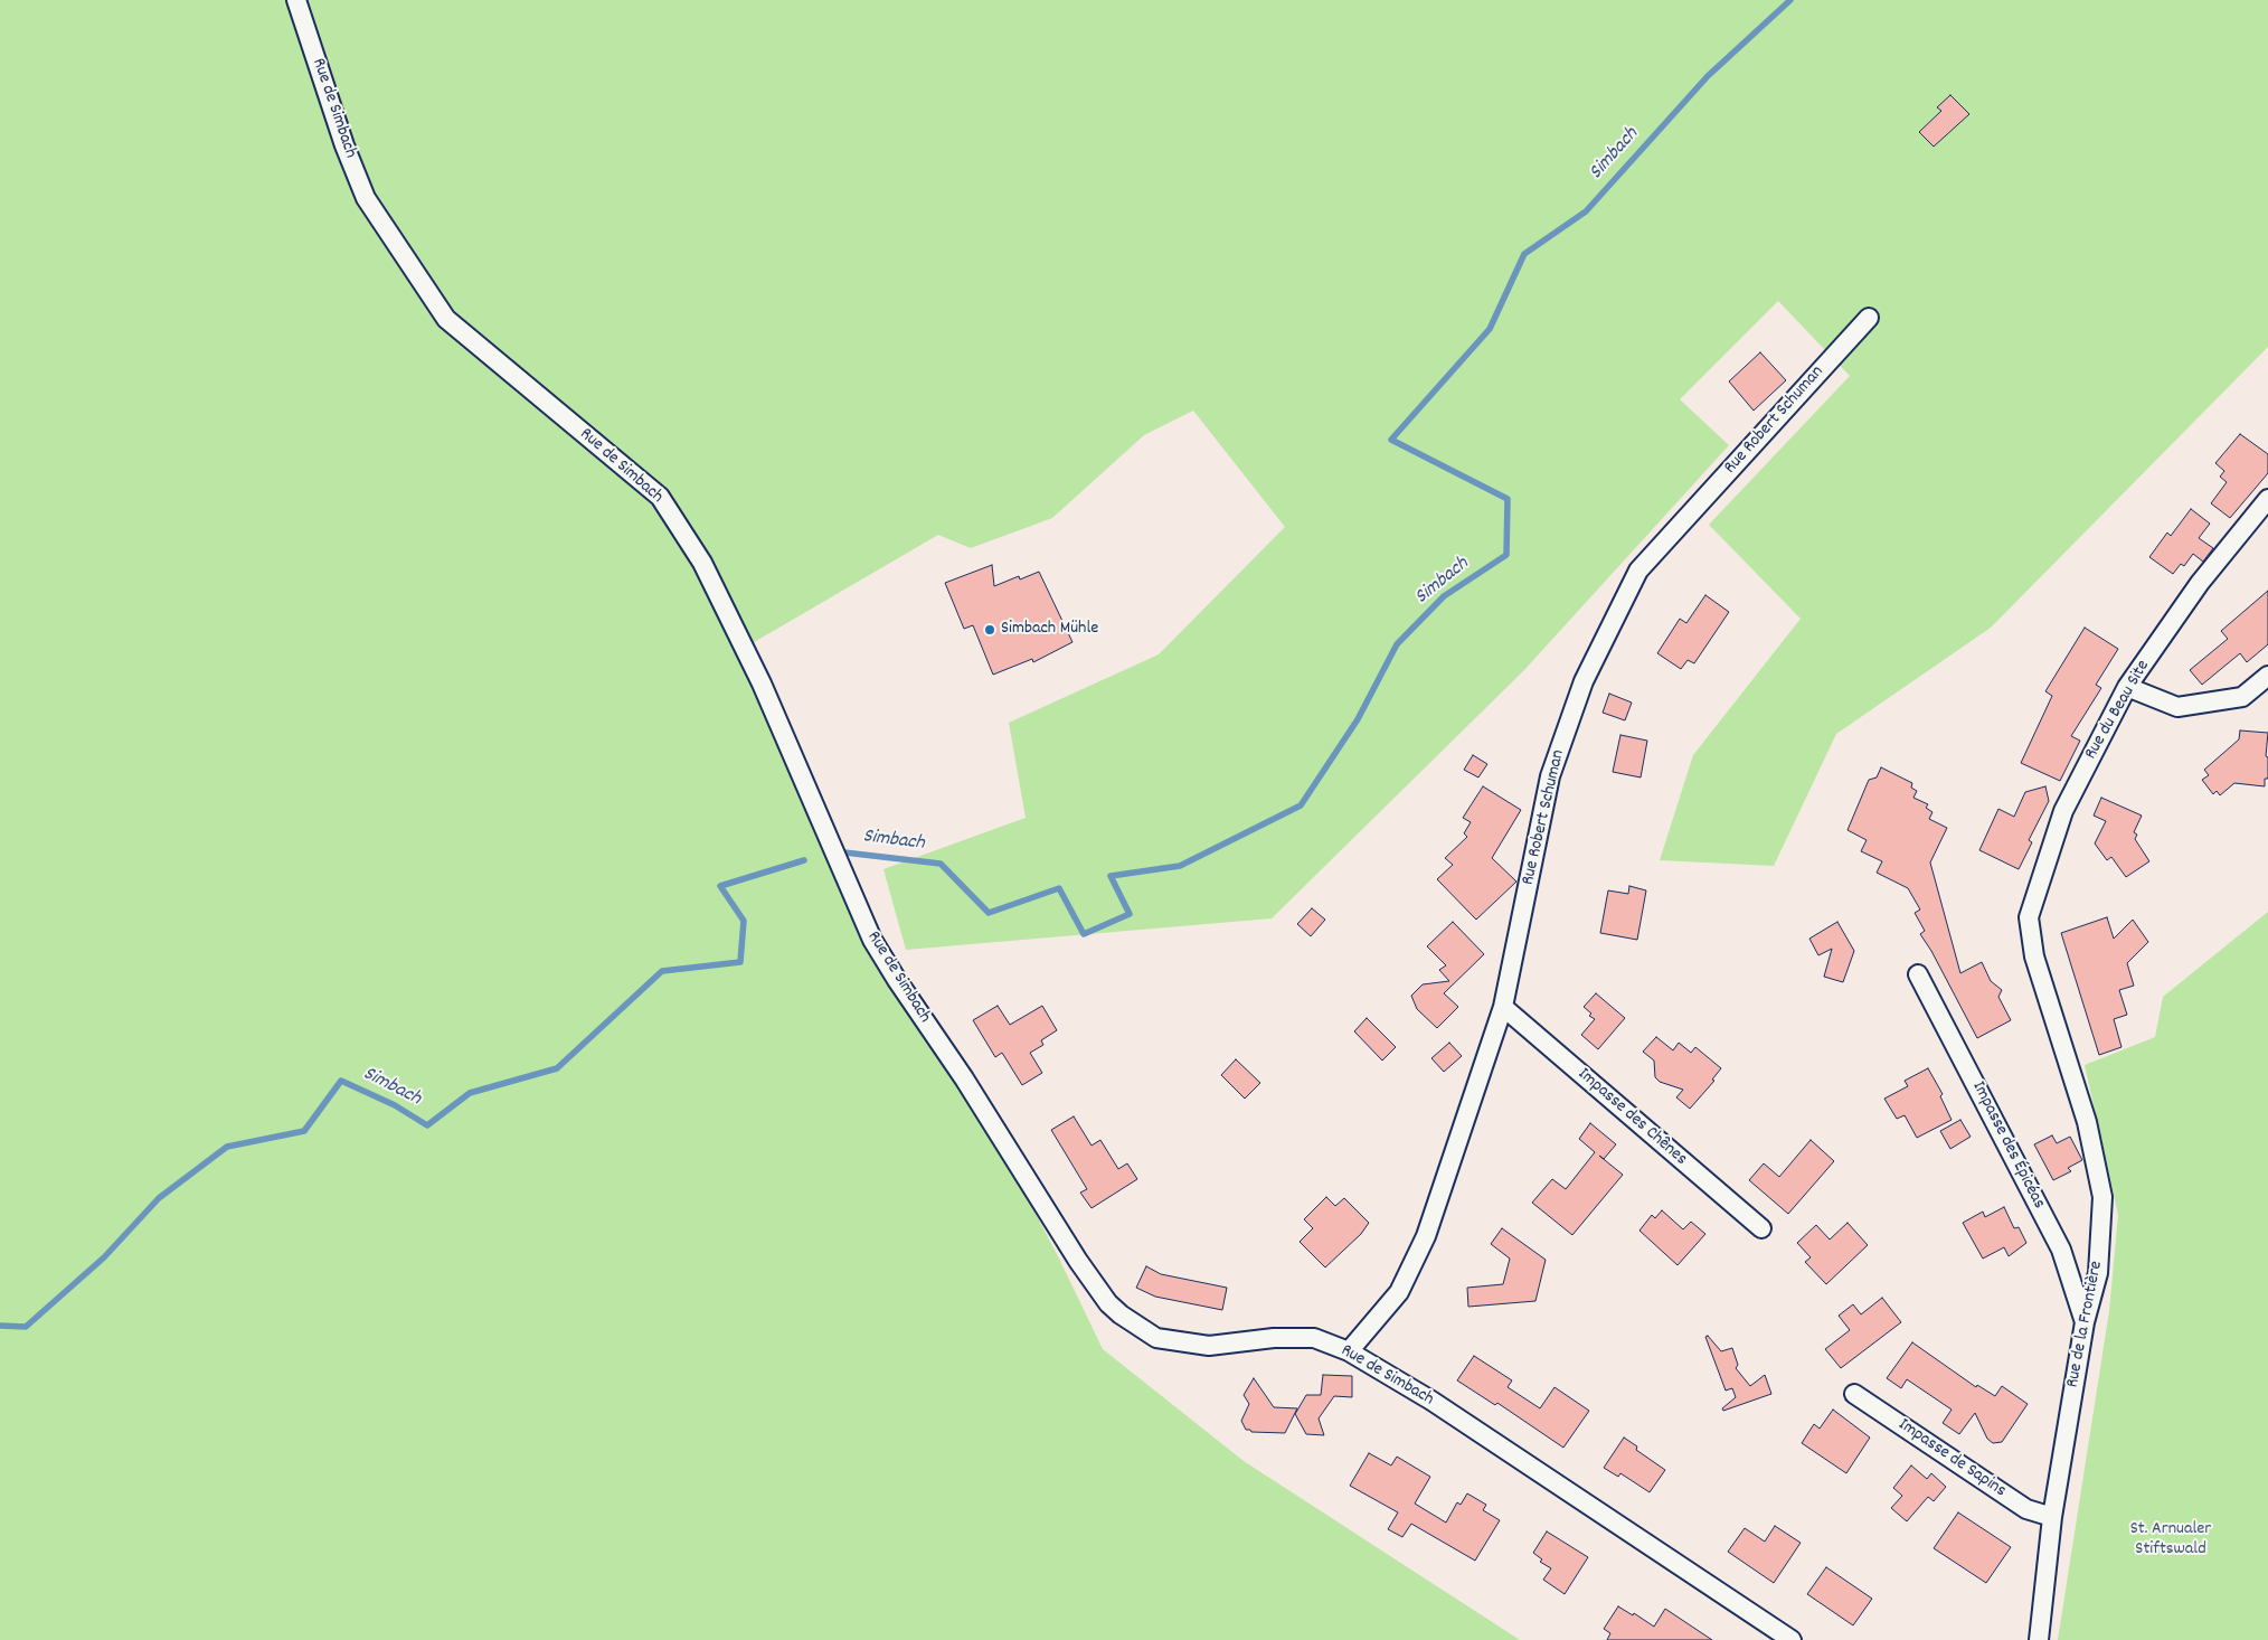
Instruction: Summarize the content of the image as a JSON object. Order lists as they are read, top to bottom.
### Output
{
  "streets": {
    "street": [
      "Rue de Simbach",
      "Rue Robert Schuman",
      "Rue du Beau Site",
      "Impasse des Chênes",
      "Impasse des Épicéas",
      "Rue de la Frontière",
      "Impasse de Sapins"
    ]
  },
  "crossings": [
    ["Rue de Simbach", "Rue Robert Schuman"],
    ["Rue Robert Schuman", "Impasse des Chênes"],
    ["Rue du Beau Site", "Rue de la Frontière"],
    ["Impasse des Épicéas", "Rue de la Frontière"],
    ["Rue de la Frontière", "Impasse de Sapins"]
  ],
  "water": ["Simbach"],
  "parks": ["St. Arnualer Stiftswald"],
  "places": ["Simbach Mühle"]
}
